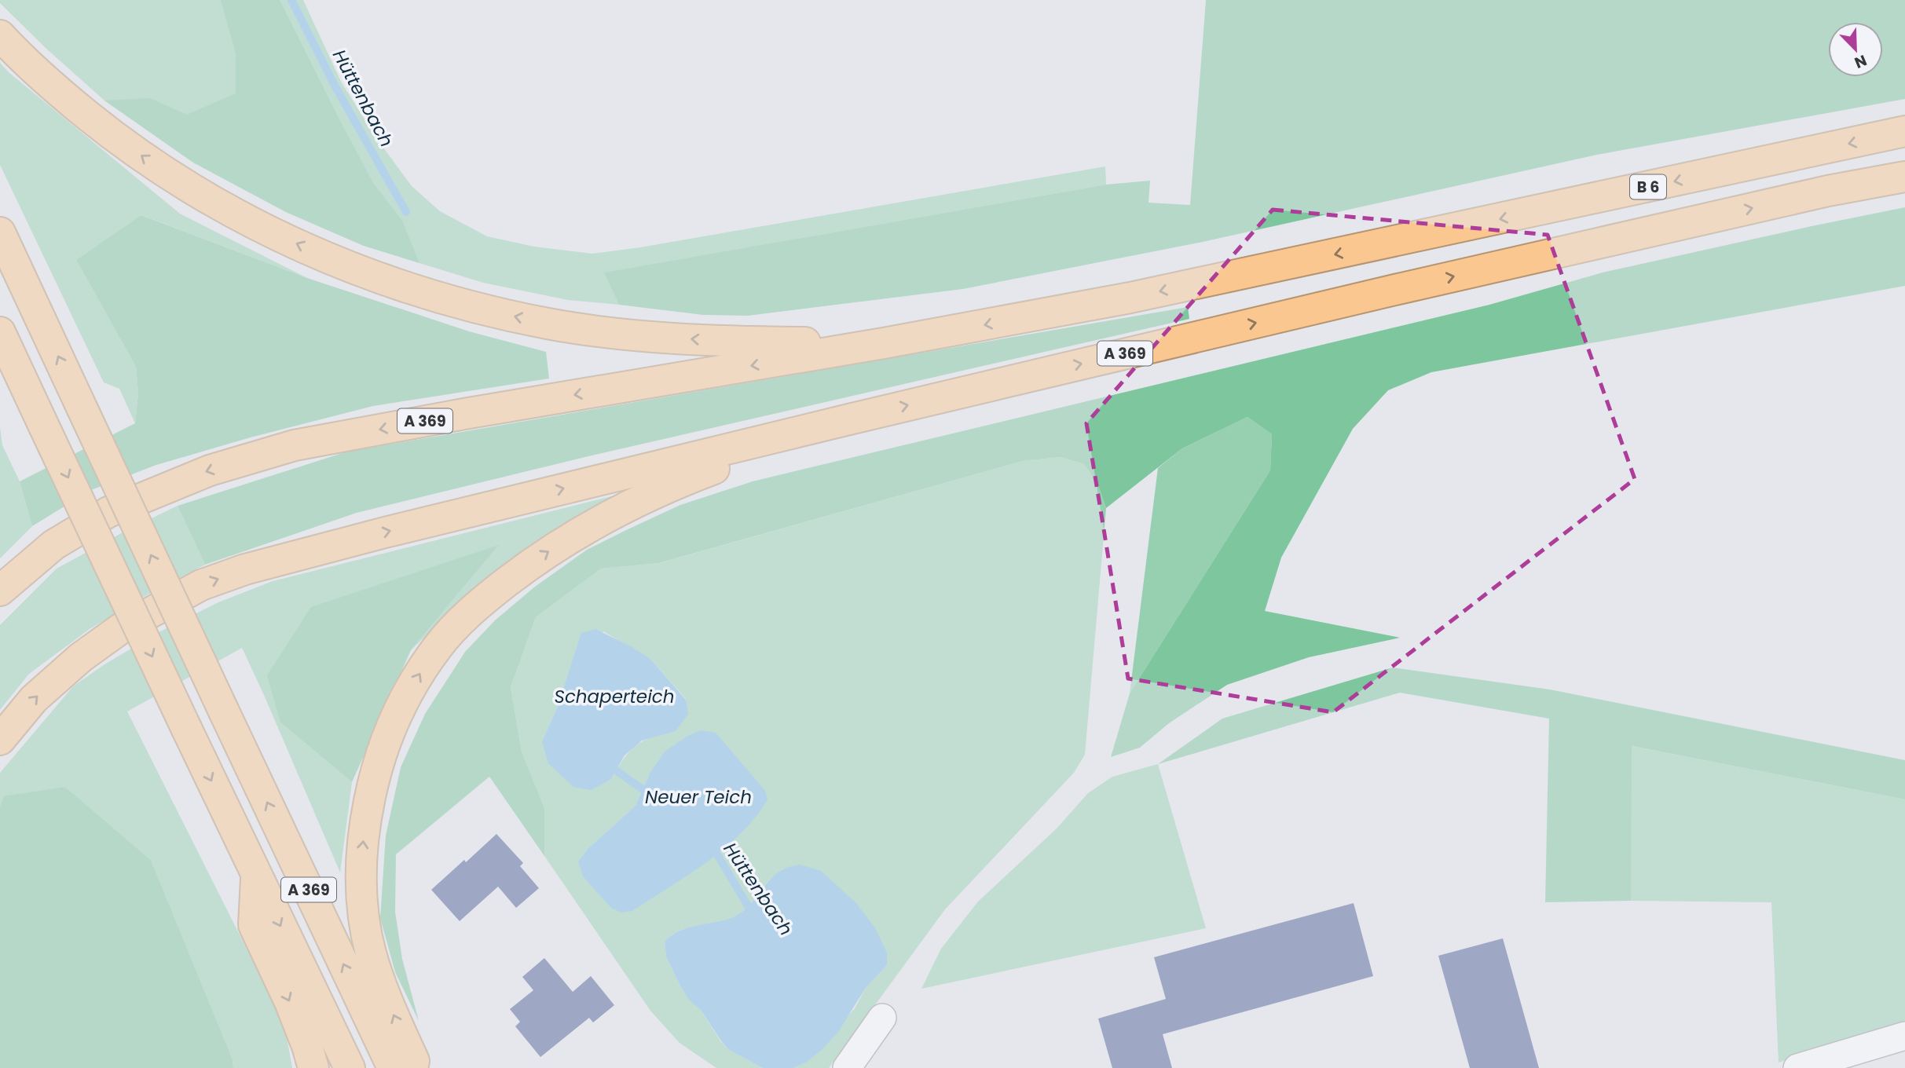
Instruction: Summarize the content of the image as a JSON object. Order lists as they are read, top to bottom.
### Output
{
  "streets": {
    "highway": ["B 6", "A 369"]
  },
  "crossings": [
    ["B 6", "A 369"]
  ],
  "water": ["Hüttenbach", "Schaperteich", "Neuer Teich"],
  "north": "bottom right"
}
